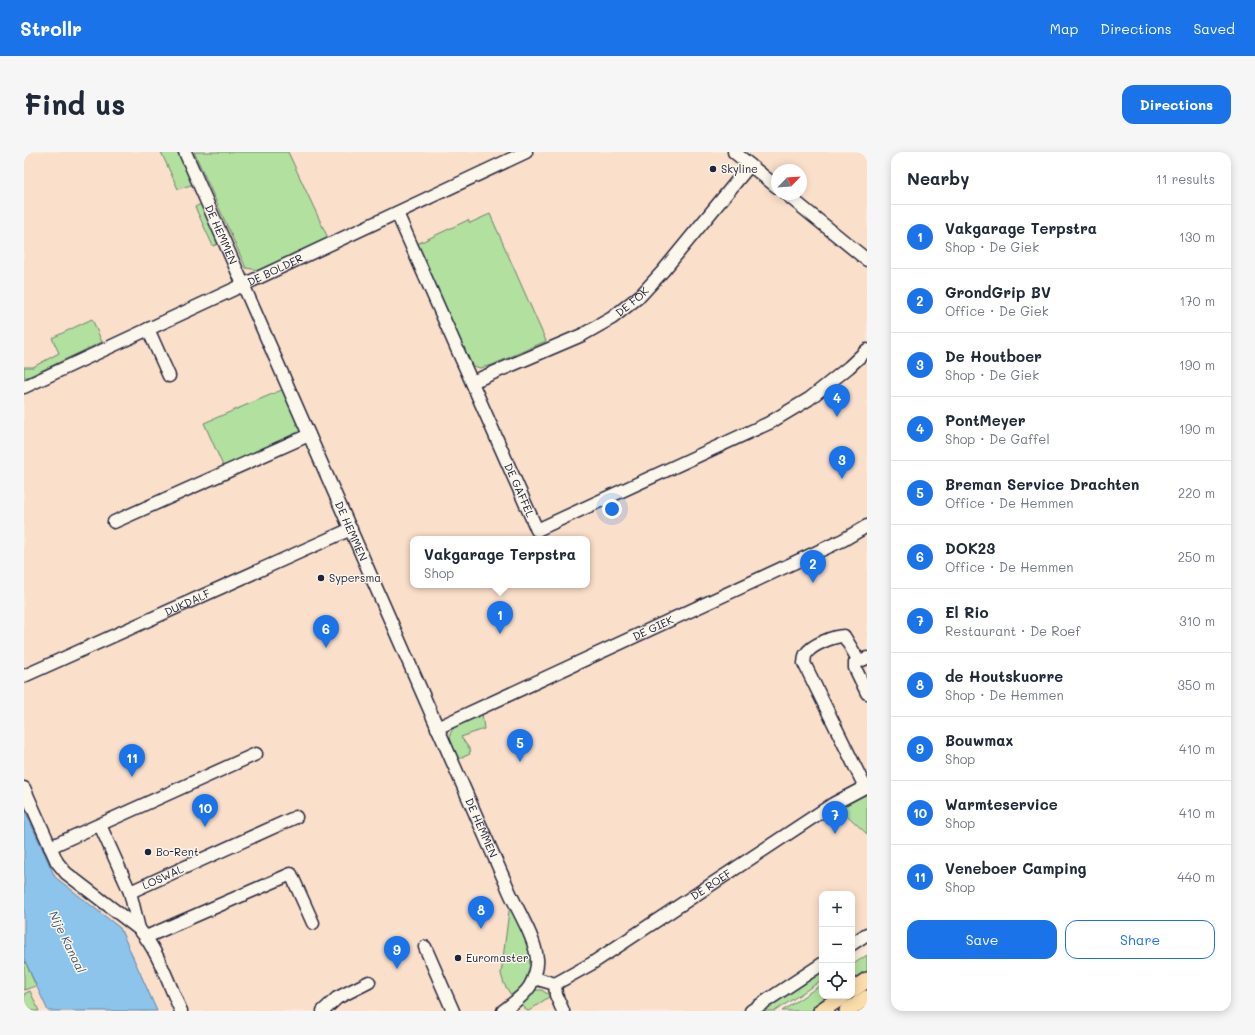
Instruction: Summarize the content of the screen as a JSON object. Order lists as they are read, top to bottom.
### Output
{
  "streets": {
    "street": [
      "DE HEMMEN",
      "DE BOLDER",
      "DE FOK",
      "DE GAFFEL",
      "DUKDALF",
      "DE GIEK",
      "LOSWAL",
      "DE ROEF"
    ]
  },
  "crossings": [
    ["DE HEMMEN", "DE BOLDER"],
    ["DE HEMMEN", "DUKDALF"],
    ["DE HEMMEN", "DE GIEK"],
    ["DE BOLDER", "DE GAFFEL"],
    ["DE FOK", "DE GAFFEL"]
  ],
  "water": ["Nije Kanaal"],
  "places": [
    "Skyline",
    "Sypersma",
    "Bo-Rent",
    "Euromaster"
  ],
  "north": "top right",
  "page": {
    "header": "Strollr",
    "nav": ["Map", "Directions", "Saved"],
    "buttons": [
      "Directions",
      ["Save", "Share"]
    ],
    "title": "Find us",
    "heading": ["Nearby", "11 results"],
    "list": [
      {
        "mark": "1",
        "name": "Vakgarage Terpstra",
        "note": "Shop · De Giek",
        "value": "130 m"
      },
      {
        "mark": "2",
        "name": "GrondGrip BV",
        "note": "Office · De Giek",
        "value": "170 m"
      },
      {
        "mark": "3",
        "name": "De Houtboer",
        "note": "Shop · De Giek",
        "value": "190 m"
      },
      {
        "mark": "4",
        "name": "PontMeyer",
        "note": "Shop · De Gaffel",
        "value": "190 m"
      },
      {
        "mark": "5",
        "name": "Breman Service Drachten",
        "note": "Office · De Hemmen",
        "value": "220 m"
      },
      {
        "mark": "6",
        "name": "DOK23",
        "note": "Office · De Hemmen",
        "value": "250 m"
      },
      {
        "mark": "7",
        "name": "El Rio",
        "note": "Restaurant · De Roef",
        "value": "310 m"
      },
      {
        "mark": "8",
        "name": "de Houtskuorre",
        "note": "Shop · De Hemmen",
        "value": "350 m"
      },
      {
        "mark": "9",
        "name": "Bouwmax",
        "note": "Shop",
        "value": "410 m"
      },
      {
        "mark": "10",
        "name": "Warmteservice",
        "note": "Shop",
        "value": "410 m"
      },
      {
        "mark": "11",
        "name": "Veneboer Camping",
        "note": "Shop",
        "value": "440 m"
      }
    ],
    "pins": [
      "4",
      "3",
      "2",
      "1",
      "6",
      "5",
      "11",
      "10",
      "7",
      "8",
      "9"
    ],
    "popup": ["Vakgarage Terpstra", "Shop"],
    "map_buttons": ["+", "−"]
  }
}
